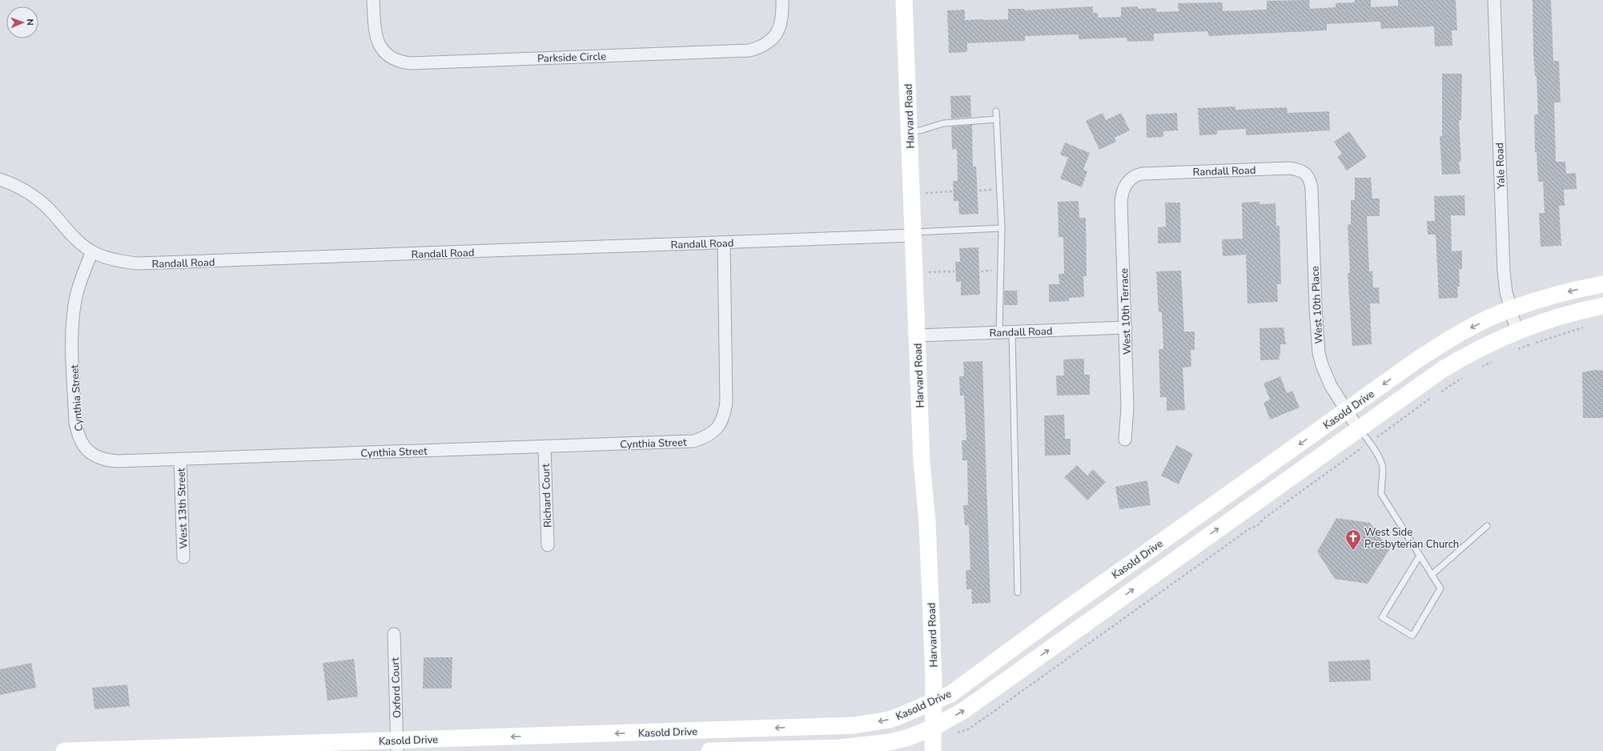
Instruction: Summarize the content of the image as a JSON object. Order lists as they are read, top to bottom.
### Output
{
  "streets": {
    "main road": ["Harvard Road", "Kasold Drive"],
    "street": [
      "Parkside Circle",
      "Yale Road",
      "Randall Road",
      "West 10th Place",
      "West 10th Terrace",
      "Cynthia Street",
      "Richard Court",
      "West 13th Street",
      "Oxford Court"
    ]
  },
  "crossings": [
    ["Harvard Road", "Randall Road"],
    ["Harvard Road", "Kasold Drive"],
    ["Yale Road", "Kasold Drive"],
    ["Randall Road", "West 10th Place"],
    ["Randall Road", "West 10th Terrace"],
    ["Randall Road", "Cynthia Street"],
    ["West 10th Place", "Kasold Drive"],
    ["Cynthia Street", "Richard Court"],
    ["Cynthia Street", "West 13th Street"],
    ["Kasold Drive", "Oxford Court"]
  ],
  "places": {
    "church": ["West Side Presbyterian Church"]
  },
  "north": "right"
}
